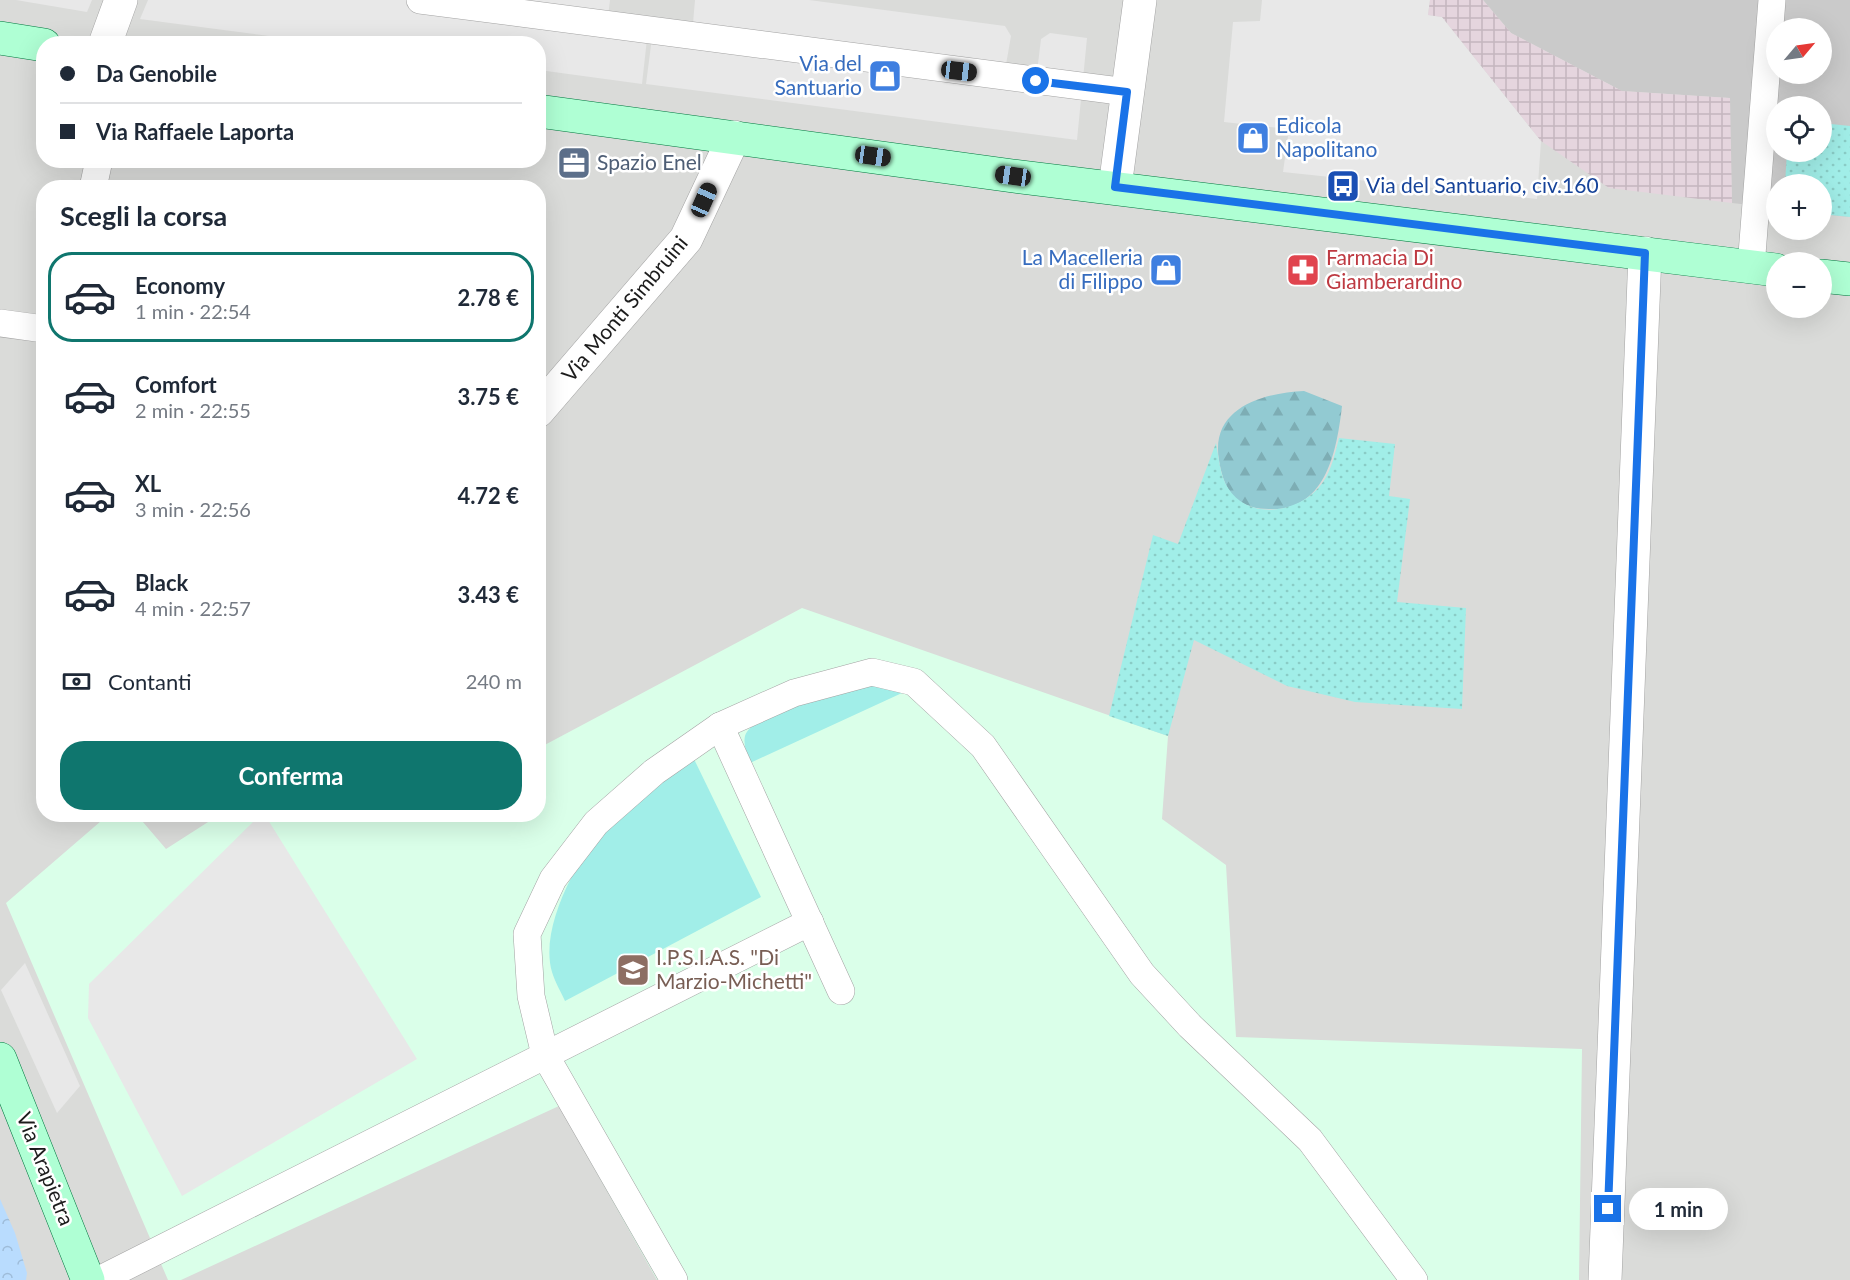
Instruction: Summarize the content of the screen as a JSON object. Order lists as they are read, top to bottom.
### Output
{
  "streets": {
    "street": ["Via Monti Simbruini", "Via Arapietra"]
  },
  "places": {
    "shop": ["Via del Santuario", "Edicola Napolitano", "La Macelleria di Filippo"],
    "office": ["Spazio Enel"],
    "bus stop": ["Via del Santuario, civ.160"],
    "pharmacy": ["Farmacia Di Giamberardino"],
    "school or university": ["I.P.S.I.A.S. \"Di Marzio-Michetti\""]
  },
  "north": "top right",
  "page": {
    "map_buttons": ["+", "−"],
    "banner": ["Da Genobile", "Via Raffaele Laporta"],
    "heading": "Scegli la corsa",
    "list": [
      {
        "name": "Economy",
        "note": "1 min · 22:54",
        "value": "2.78 €"
      },
      {
        "name": "Comfort",
        "note": "2 min · 22:55",
        "value": "3.75 €"
      },
      {
        "name": "XL",
        "note": "3 min · 22:56",
        "value": "4.72 €"
      },
      {
        "name": "Black",
        "note": "4 min · 22:57",
        "value": "3.43 €"
      }
    ],
    "pay": ["Contanti", "240 m"],
    "buttons": "Conferma",
    "bubble": "1 min"
  }
}
